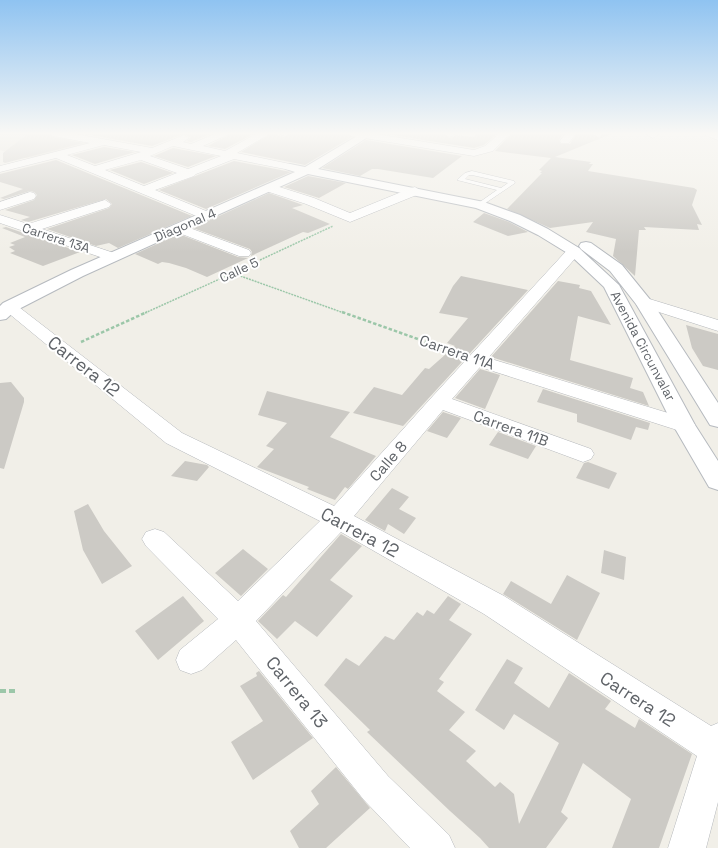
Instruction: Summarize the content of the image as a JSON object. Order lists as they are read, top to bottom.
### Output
{
  "streets": {
    "main road": ["Diagonal 4", "Avenida Circunvalar"],
    "street": [
      "Carrera 13A",
      "Carrera 11A",
      "Carrera 12",
      "Carrera 11B",
      "Calle 8",
      "Carrera 13"
    ],
    "path": ["Calle 5"]
  },
  "crossings": [
    ["Diagonal 4", "Carrera 13A"],
    ["Diagonal 4", "Carrera 12"],
    ["Calle 5", "Carrera 11A"],
    ["Calle 5", "Carrera 12"],
    ["Avenida Circunvalar", "Carrera 11A"],
    ["Avenida Circunvalar", "Calle 8"],
    ["Carrera 11A", "Calle 8"],
    ["Carrera 12", "Calle 8"],
    ["Carrera 11B", "Calle 8"],
    ["Calle 8", "Carrera 13"]
  ]
}
